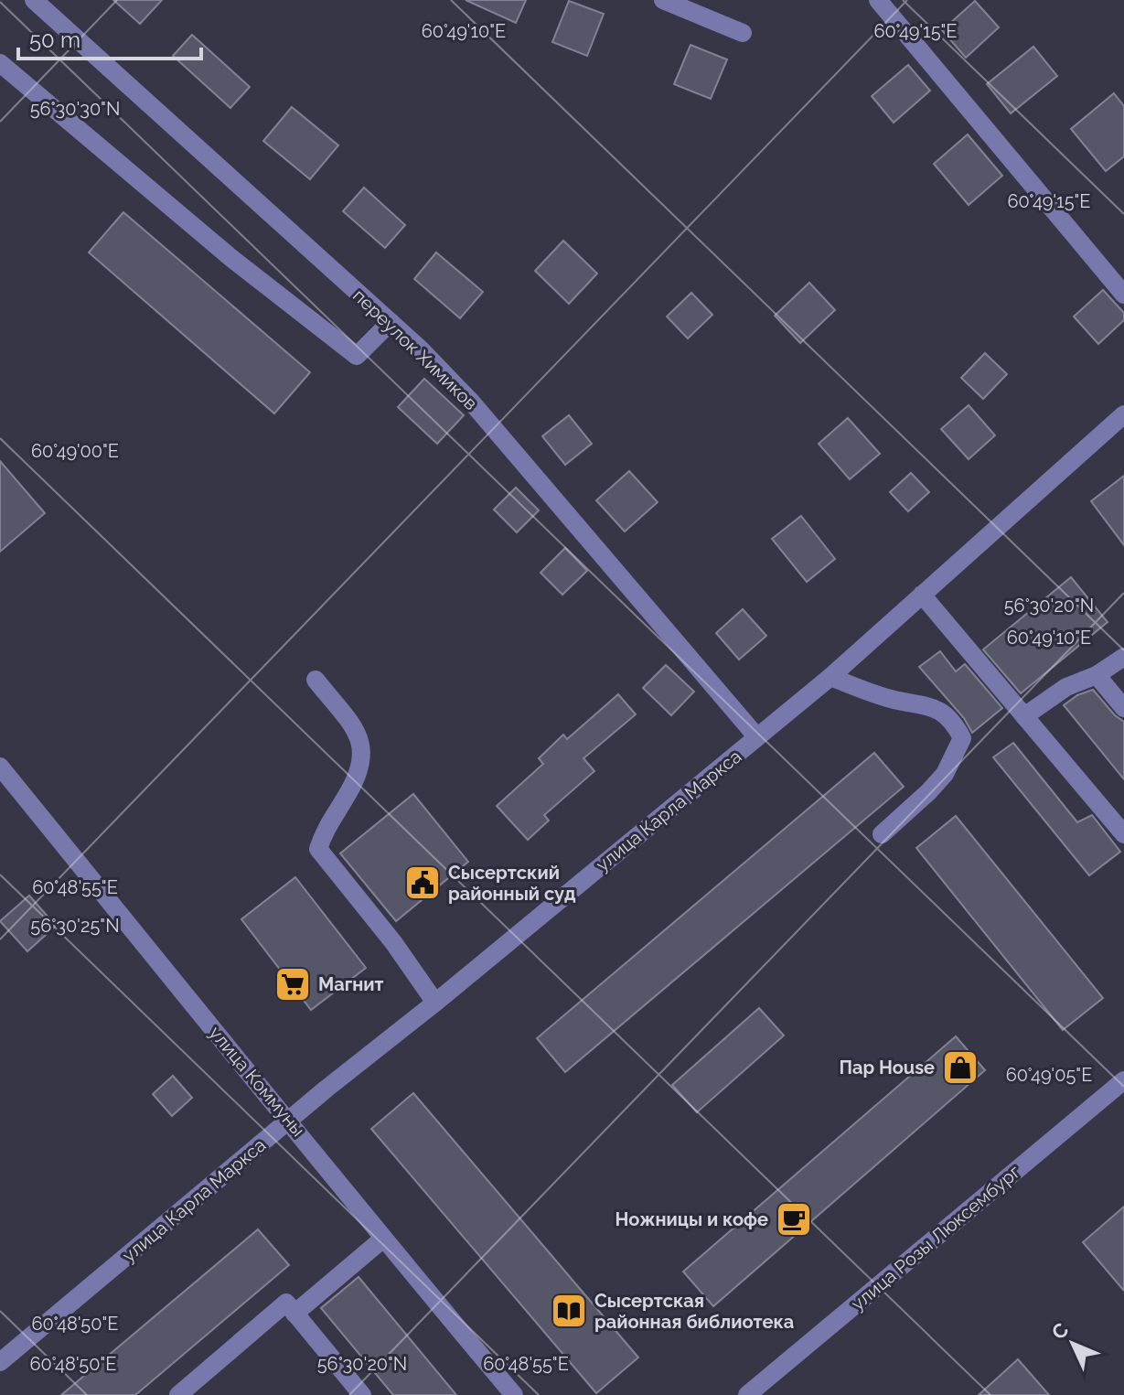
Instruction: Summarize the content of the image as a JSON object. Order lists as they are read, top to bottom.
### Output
{
  "streets": {
    "street": [
      "переулок Химиков",
      "улица Карла Маркса",
      "улица Коммуны",
      "улица Розы Люксембург"
    ]
  },
  "crossings": [
    ["переулок Химиков", "улица Карла Маркса"],
    ["улица Карла Маркса", "улица Коммуны"]
  ],
  "places": {
    "public building": ["Сысертский районный суд"],
    "supermarket": ["Магнит"],
    "shop": ["Пар House"],
    "cafe": ["Ножницы и кофе"],
    "library": ["Сысертская районная библиотека"]
  },
  "scale_bar": "50 m",
  "north": "top left",
  "coordinates": [
    "60°49'10\"E",
    "60°49'15\"E",
    "56°30'30\"N",
    "60°49'00\"E",
    "56°30'20\"N",
    "60°48'55\"E",
    "56°30'25\"N",
    "60°49'05\"E",
    "60°48'50\"E"
  ]
}
